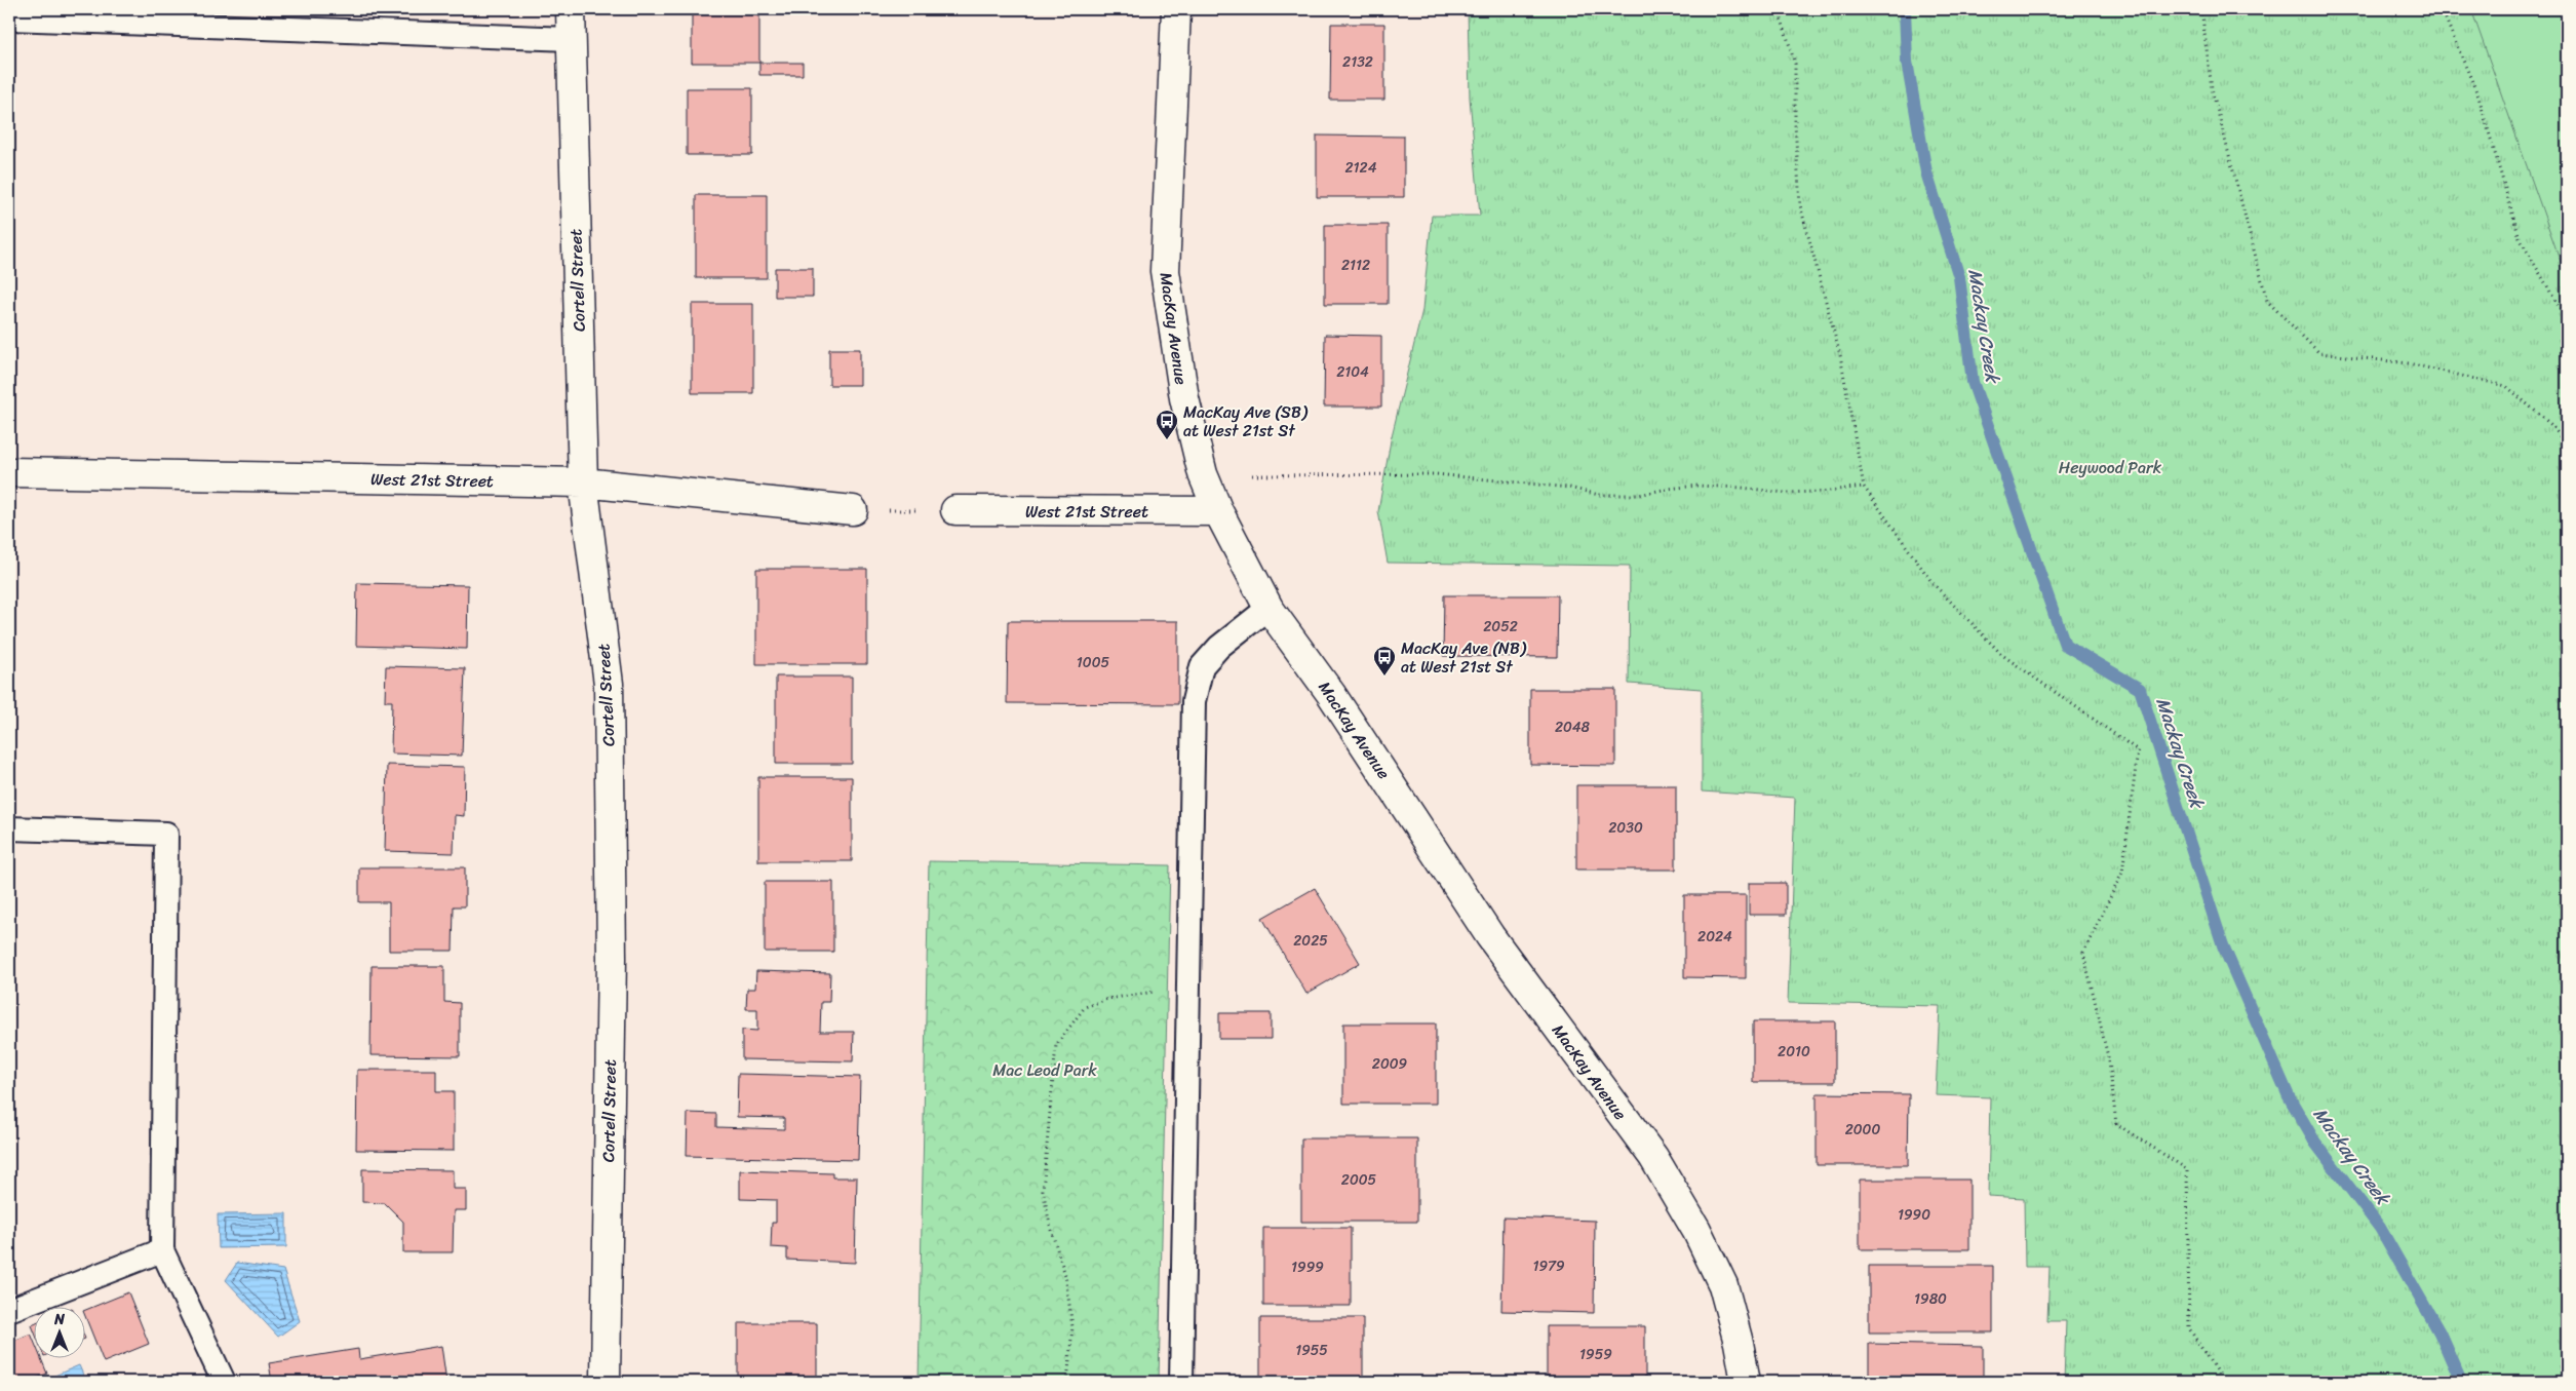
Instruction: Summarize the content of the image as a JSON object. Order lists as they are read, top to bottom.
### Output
{
  "streets": {
    "street": ["Cortell Street", "MacKay Avenue", "West 21st Street"]
  },
  "crossings": [
    ["Cortell Street", "West 21st Street"],
    ["MacKay Avenue", "West 21st Street"]
  ],
  "water": ["Mackay Creek"],
  "parks": ["Heywood Park", "Mac Leod Park"],
  "places": {
    "bus stop": ["MacKay Ave (SB) at West 21st St", "MacKay Ave (NB) at West 21st St"]
  },
  "house_numbers": [
    "2132",
    "2124",
    "2112",
    "2104",
    "2052",
    "1005",
    "2048",
    "2030",
    "2024",
    "2025",
    "2010",
    "2009",
    "2000",
    "2005",
    "1990",
    "1979",
    "1999",
    "1980",
    "1955",
    "1959"
  ],
  "north": "top"
}
